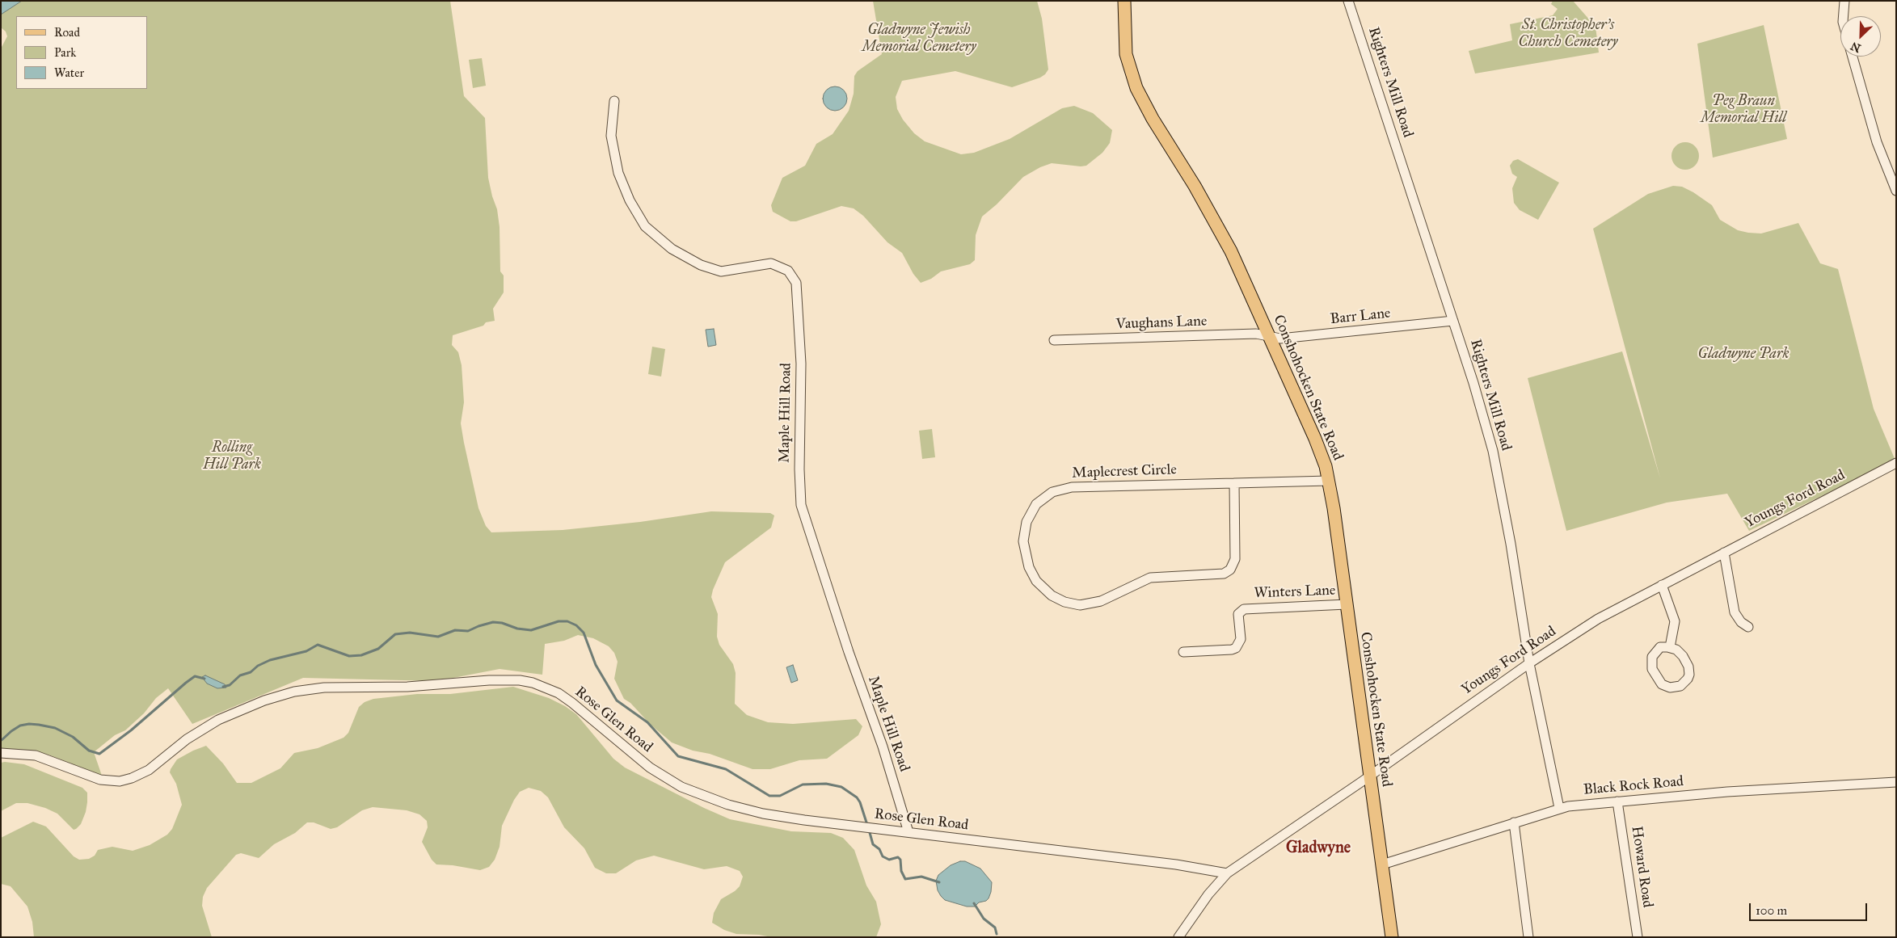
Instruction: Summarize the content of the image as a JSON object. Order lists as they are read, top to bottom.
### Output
{
  "streets": {
    "main road": ["Conshohocken State Road"],
    "street": [
      "Righters Mill Road",
      "Barr Lane",
      "Vaughans Lane",
      "Maple Hill Road",
      "Maplecrest Circle",
      "Youngs Ford Road",
      "Winters Lane",
      "Rose Glen Road",
      "Black Rock Road",
      "Howard Road"
    ]
  },
  "crossings": [
    ["Righters Mill Road", "Barr Lane"],
    ["Righters Mill Road", "Youngs Ford Road"],
    ["Righters Mill Road", "Black Rock Road"],
    ["Barr Lane", "Vaughans Lane"],
    ["Barr Lane", "Conshohocken State Road"],
    ["Vaughans Lane", "Conshohocken State Road"],
    ["Conshohocken State Road", "Maplecrest Circle"],
    ["Conshohocken State Road", "Youngs Ford Road"],
    ["Conshohocken State Road", "Winters Lane"],
    ["Conshohocken State Road", "Black Rock Road"],
    ["Maple Hill Road", "Rose Glen Road"],
    ["Youngs Ford Road", "Rose Glen Road"],
    ["Black Rock Road", "Howard Road"]
  ],
  "districts": ["Gladwyne"],
  "parks": [
    "St. Christopher’s Church Cemetery",
    "Gladwyne Jewish Memorial Cemetery",
    "Peg Braun Memorial Hill",
    "Gladwyne Park",
    "Rolling Hill Park"
  ],
  "legend": ["Road", "Park", "Water"],
  "scale_bar": "100 m",
  "north": "bottom left"
}
